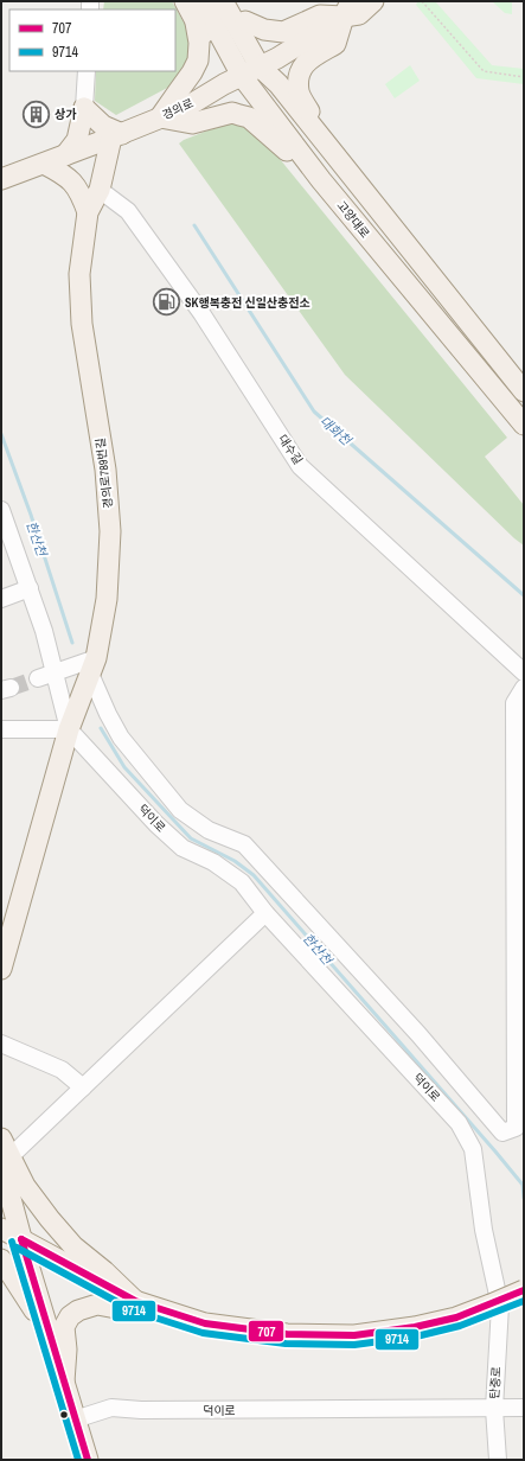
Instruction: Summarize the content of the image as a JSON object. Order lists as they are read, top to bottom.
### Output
{
  "streets": {
    "main road": ["경의로", "고양대로", "경의로789번길"],
    "street": ["대수길", "덕이로", "탄중로"]
  },
  "crossings": [
    ["경의로", "고양대로"],
    ["경의로789번길", "덕이로"],
    ["덕이로", "탄중로"]
  ],
  "water": ["대화천", "한산천"],
  "places": {
    "building": ["상가"],
    "fuel station": ["SK행복충전 신일산충전소"]
  },
  "lines": ["transit line 707", "transit line 9714"],
  "legend": ["707", "9714"]
}
